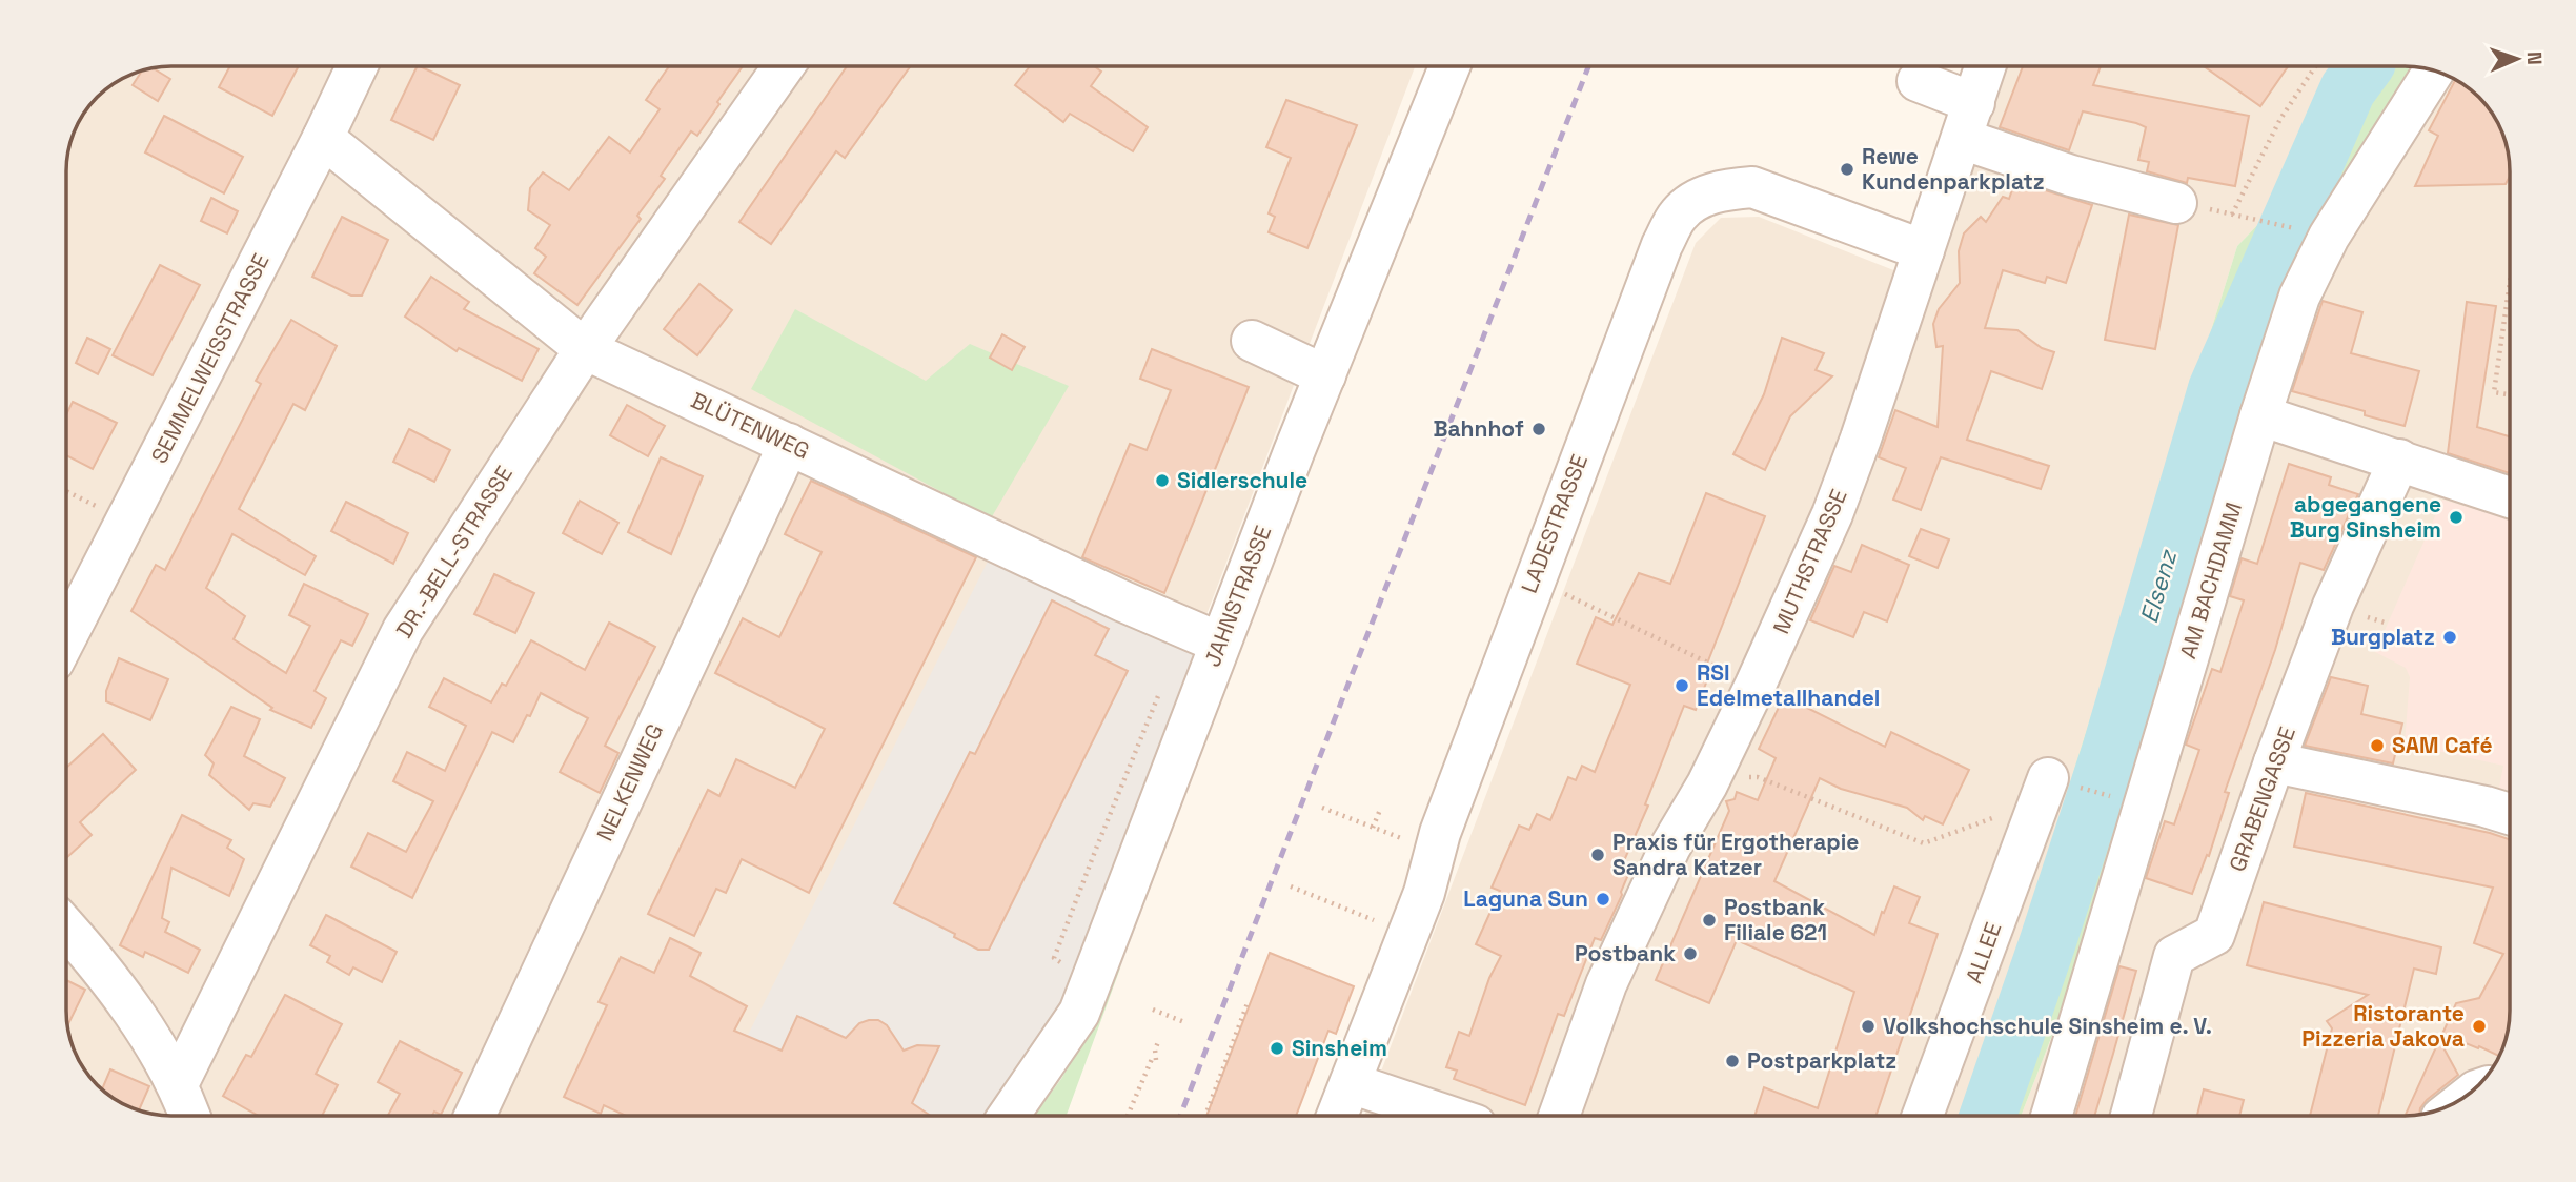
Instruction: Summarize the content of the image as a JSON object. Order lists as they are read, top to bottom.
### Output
{
  "streets": {
    "street": [
      "SEMMELWEISSTRASSE",
      "BLÜTENWEG",
      "LADESTRASSE",
      "DR.-BELL-STRASSE",
      "MUTHSTRASSE",
      "AM BACHDAMM",
      "JAHNSTRASSE",
      "NELKENWEG",
      "GRABENGASSE",
      "ALLEE"
    ]
  },
  "crossings": [
    ["SEMMELWEISSTRASSE", "BLÜTENWEG"],
    ["BLÜTENWEG", "DR.-BELL-STRASSE"],
    ["BLÜTENWEG", "JAHNSTRASSE"],
    ["BLÜTENWEG", "NELKENWEG"],
    ["LADESTRASSE", "MUTHSTRASSE"]
  ],
  "water": ["Elsenz"],
  "places": [
    "Rewe Kundenparkplatz",
    "Bahnhof",
    "Sidlerschule",
    "abgegangene Burg Sinsheim",
    "Burgplatz",
    "RSI Edelmetallhandel",
    "SAM Café",
    "Praxis für Ergotherapie Sandra Katzer",
    "Laguna Sun",
    "Postbank Filiale 621",
    "Postbank",
    "Volkshochschule Sinsheim e. V.",
    "Ristorante Pizzeria Jakova",
    "Sinsheim",
    "Postparkplatz"
  ],
  "north": "right"
}
